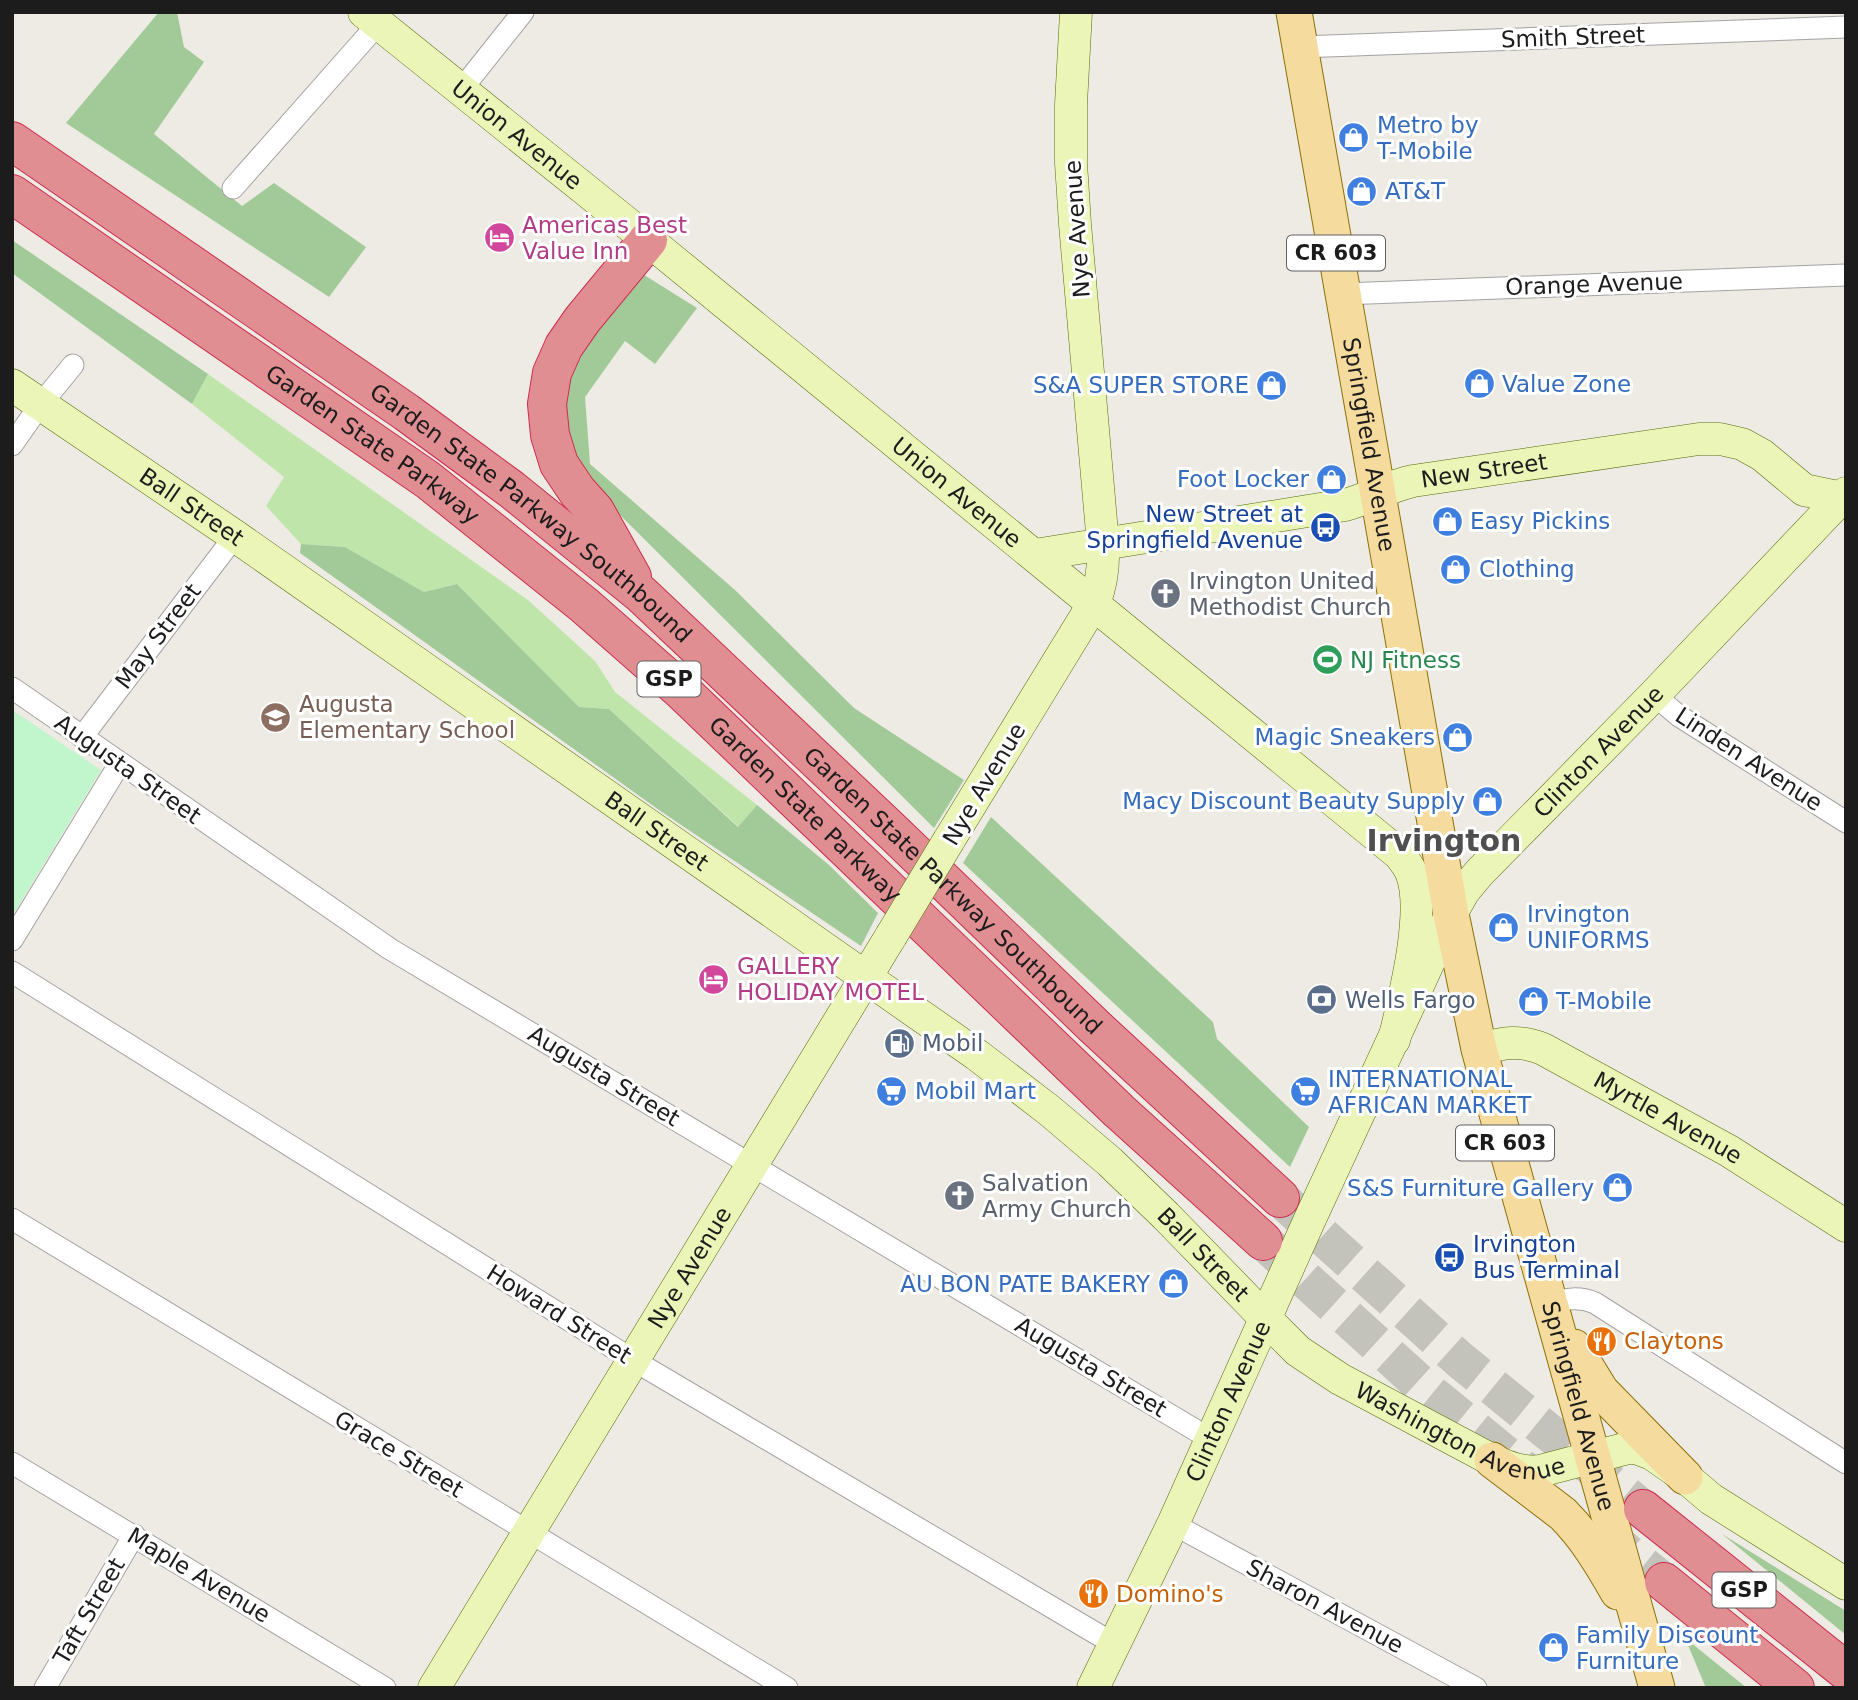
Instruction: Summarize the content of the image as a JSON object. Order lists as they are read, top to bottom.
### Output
{
  "streets": {
    "highway": ["Garden State Parkway", "Garden State Parkway Southbound", "GSP"],
    "main road": [
      "Union Avenue",
      "Nye Avenue",
      "CR 603",
      "Springfield Avenue",
      "New Street",
      "Ball Street",
      "Clinton Avenue",
      "Myrtle Avenue",
      "Washington Avenue"
    ],
    "street": [
      "Smith Street",
      "Orange Avenue",
      "May Street",
      "Linden Avenue",
      "Augusta Street",
      "Howard Street",
      "Grace Street",
      "Maple Avenue",
      "Sharon Avenue",
      "Taft Street"
    ]
  },
  "crossings": [
    ["Smith Street", "Springfield Avenue"],
    ["Union Avenue", "Nye Avenue"],
    ["Union Avenue", "New Street"],
    ["Union Avenue", "Clinton Avenue"],
    ["Nye Avenue", "New Street"],
    ["Nye Avenue", "Ball Street"],
    ["Nye Avenue", "Augusta Street"],
    ["Nye Avenue", "Howard Street"],
    ["Nye Avenue", "Grace Street"],
    ["Orange Avenue", "Springfield Avenue"],
    ["Springfield Avenue", "New Street"],
    ["Springfield Avenue", "Clinton Avenue"],
    ["Springfield Avenue", "Myrtle Avenue"],
    ["Springfield Avenue", "Washington Avenue"],
    ["New Street", "Clinton Avenue"],
    ["Ball Street", "May Street"],
    ["Ball Street", "Clinton Avenue"],
    ["Ball Street", "Washington Avenue"],
    ["May Street", "Augusta Street"],
    ["Clinton Avenue", "Linden Avenue"],
    ["Clinton Avenue", "Augusta Street"],
    ["Clinton Avenue", "Howard Street"],
    ["Clinton Avenue", "Washington Avenue"],
    ["Clinton Avenue", "Sharon Avenue"],
    ["Maple Avenue", "Taft Street"]
  ],
  "districts": ["Irvington"],
  "places": {
    "shop": [
      "Metro by T-Mobile",
      "AT&T",
      "Value Zone",
      "S&A SUPER STORE",
      "Foot Locker",
      "Easy Pickins",
      "Clothing",
      "Magic Sneakers",
      "Macy Discount Beauty Supply",
      "Irvington UNIFORMS",
      "T-Mobile",
      "S&S Furniture Gallery",
      "AU BON PATE BAKERY",
      "Family Discount Furniture"
    ],
    "hotel": ["Americas Best Value Inn", "GALLERY HOLIDAY MOTEL"],
    "bus stop": ["New Street at Springfield Avenue", "Irvington Bus Terminal"],
    "church": ["Irvington United Methodist Church", "Salvation Army Church"],
    "sports": ["NJ Fitness"],
    "school or university": ["Augusta Elementary School"],
    "bank": ["Wells Fargo"],
    "fuel station": ["Mobil"],
    "supermarket": ["Mobil Mart", "INTERNATIONAL AFRICAN MARKET"],
    "restaurant": ["Claytons", "Domino's"]
  }
}
